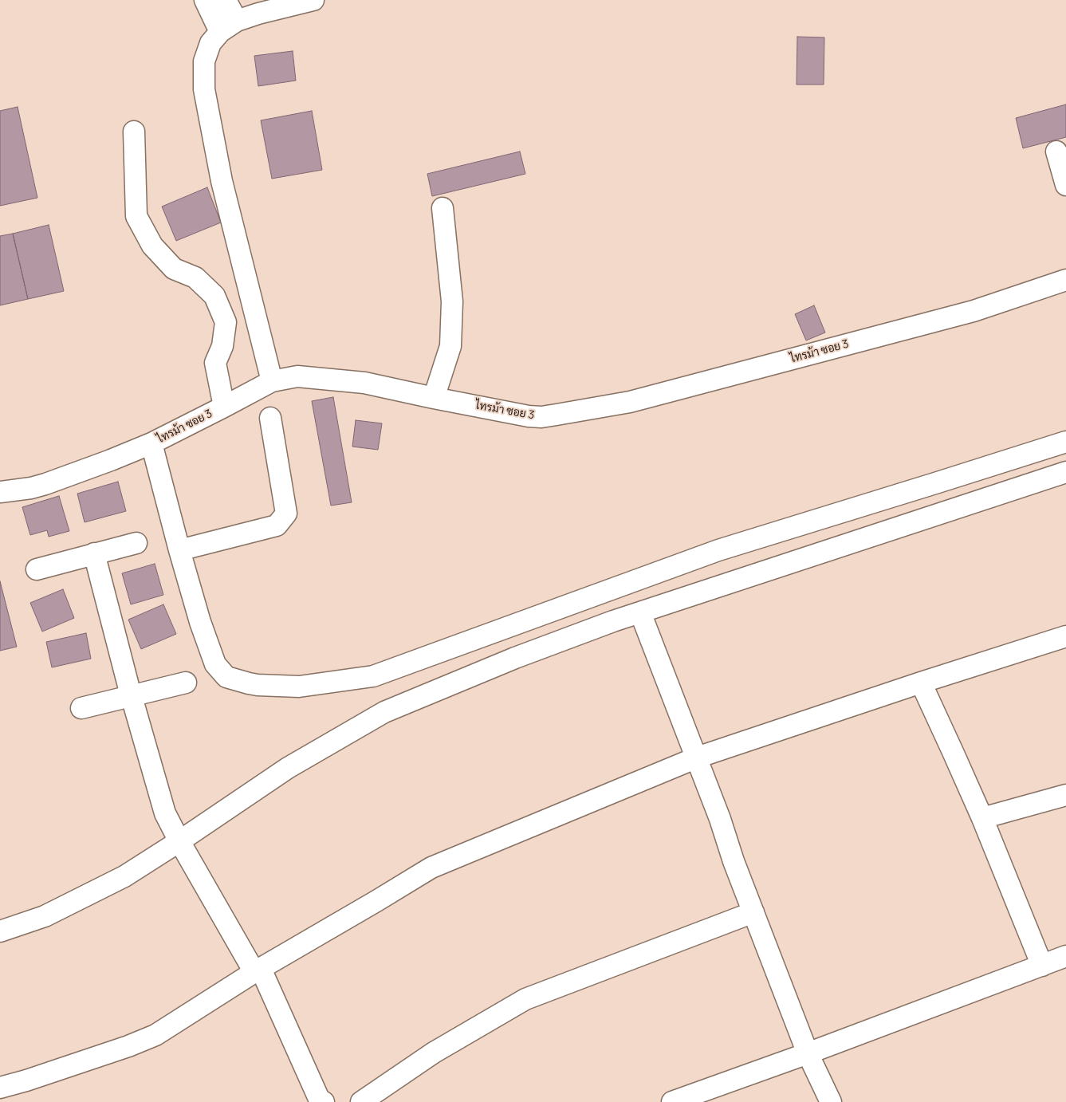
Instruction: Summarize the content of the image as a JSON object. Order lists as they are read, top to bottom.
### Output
{
  "streets": {
    "street": ["ไทรม้า ซอย 3"]
  }
}
